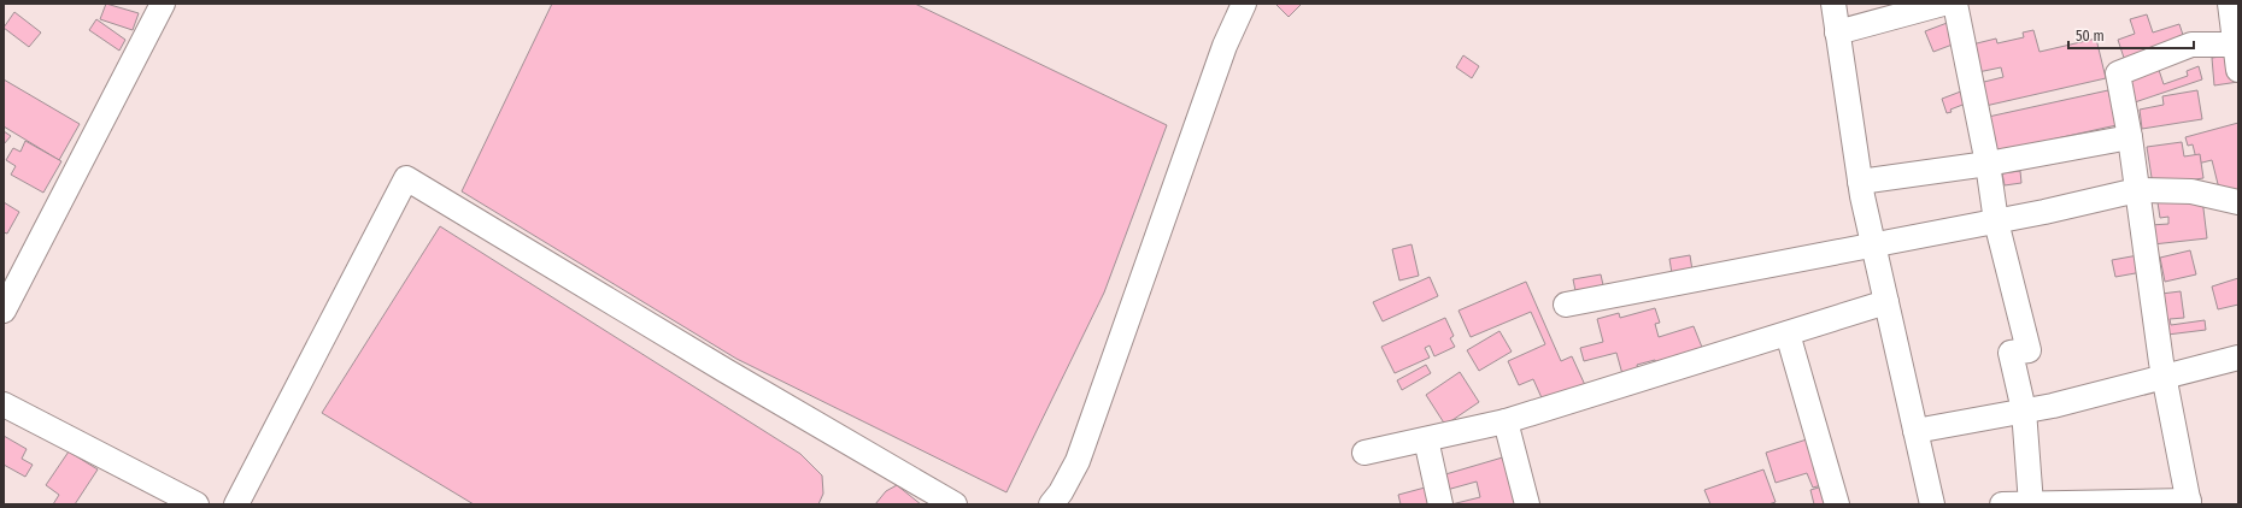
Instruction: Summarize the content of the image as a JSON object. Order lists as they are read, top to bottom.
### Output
{
  "scale_bar": "50 m"
}
